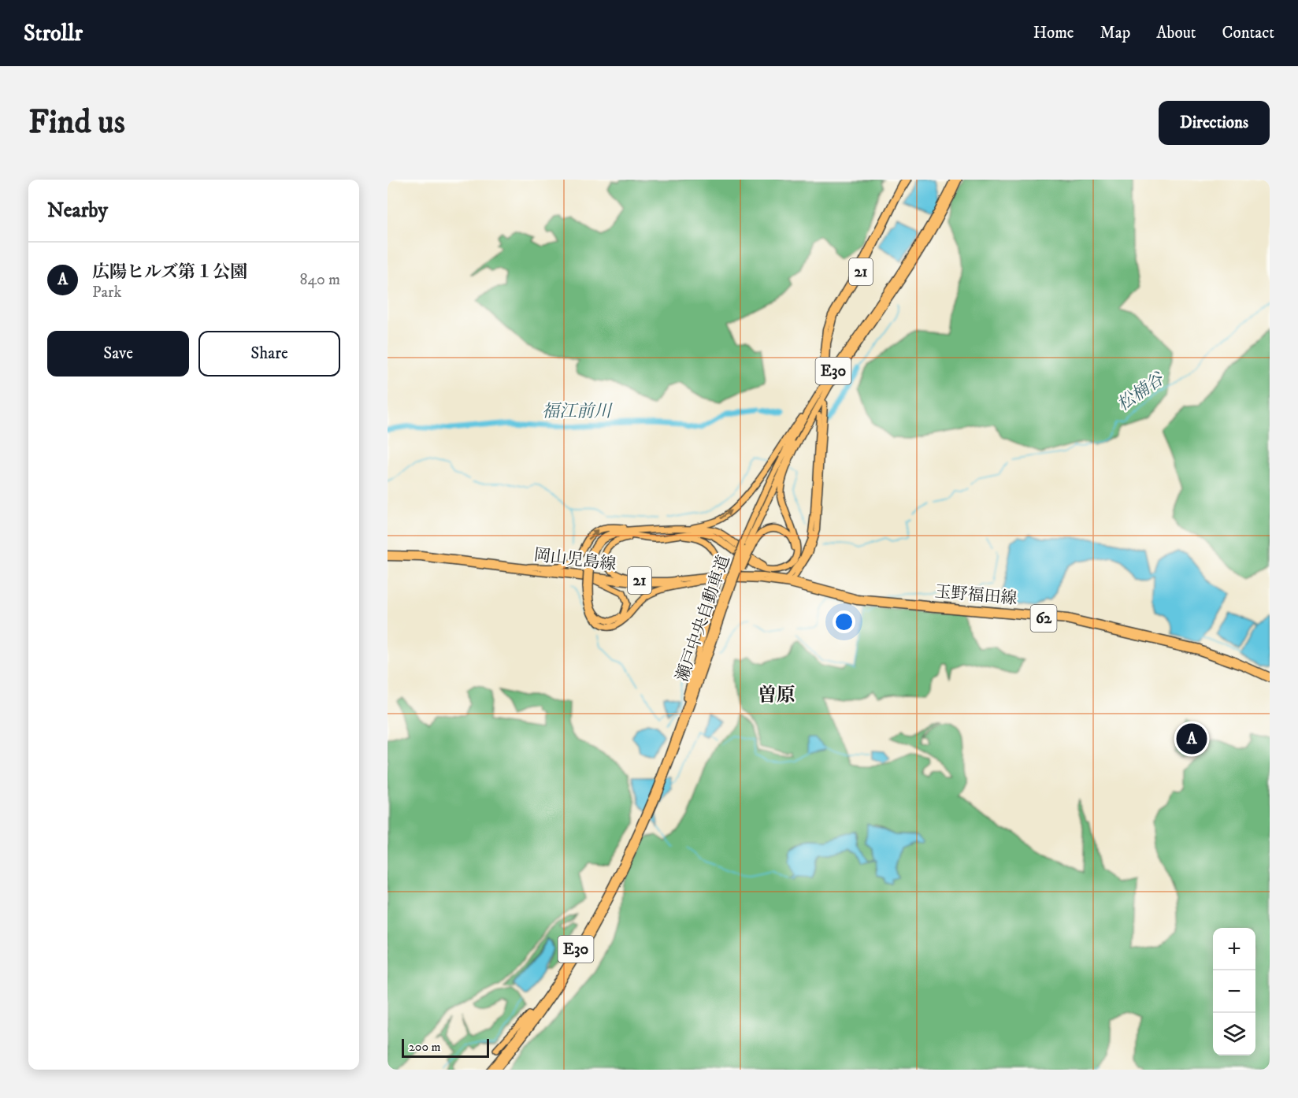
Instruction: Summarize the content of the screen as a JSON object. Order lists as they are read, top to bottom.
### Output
{
  "streets": {
    "highway": ["E30", "瀬戸中央自動車道"],
    "main road": [
      "21",
      "岡山児島線",
      "玉野福田線",
      "62"
    ]
  },
  "crossings": [
    ["E30", "瀬戸中央自動車道"],
    ["岡山児島線", "玉野福田線"]
  ],
  "districts": ["曽原"],
  "water": ["松楠谷", "福江前川"],
  "scale_bar": "200 m",
  "page": {
    "header": "Strollr",
    "nav": [
      "Home",
      "Map",
      "About",
      "Contact"
    ],
    "buttons": [
      "Directions",
      ["Save", "Share"]
    ],
    "title": "Find us",
    "heading": "Nearby",
    "list": [
      {
        "mark": "A",
        "name": "広陽ヒルズ第１公園",
        "note": "Park",
        "value": "840 m"
      }
    ],
    "pins": "A",
    "map_buttons": ["+", "−"],
    "scale": "200 m"
  }
}
